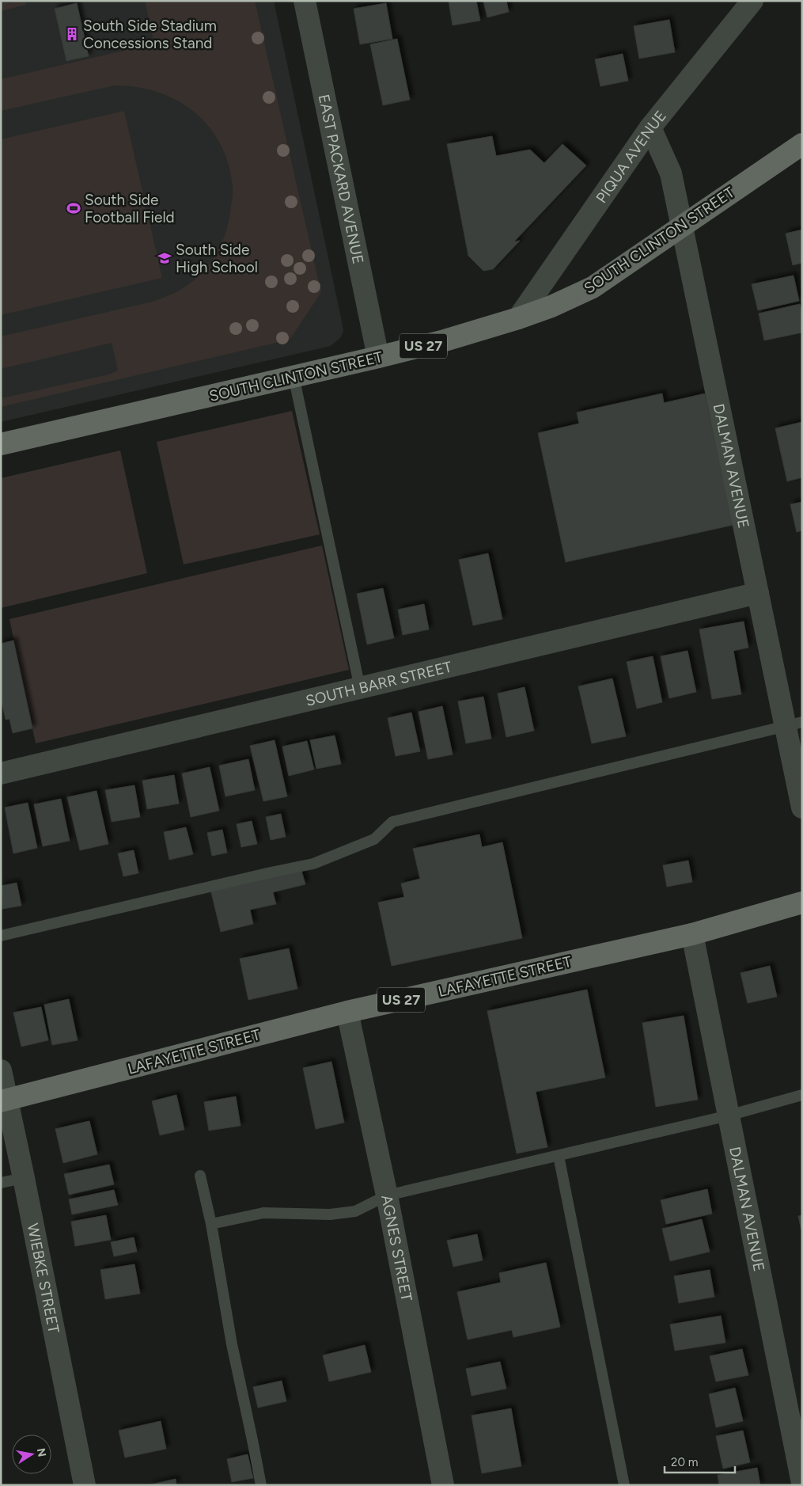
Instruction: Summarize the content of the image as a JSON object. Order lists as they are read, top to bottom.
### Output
{
  "streets": {
    "highway": ["SOUTH CLINTON STREET", "US 27", "LAFAYETTE STREET"],
    "street": [
      "PIQUA AVENUE",
      "EAST PACKARD AVENUE",
      "DALMAN AVENUE",
      "SOUTH BARR STREET",
      "AGNES STREET",
      "WIEBKE STREET"
    ]
  },
  "crossings": [
    ["PIQUA AVENUE", "SOUTH CLINTON STREET"],
    ["PIQUA AVENUE", "DALMAN AVENUE"],
    ["EAST PACKARD AVENUE", "SOUTH CLINTON STREET"],
    ["SOUTH CLINTON STREET", "DALMAN AVENUE"],
    ["DALMAN AVENUE", "SOUTH BARR STREET"],
    ["DALMAN AVENUE", "LAFAYETTE STREET"],
    ["LAFAYETTE STREET", "AGNES STREET"],
    ["LAFAYETTE STREET", "WIEBKE STREET"]
  ],
  "places": {
    "building": ["South Side Stadium Concessions Stand"],
    "sports": ["South Side Football Field"],
    "school or university": ["South Side High School"]
  },
  "scale_bar": "20 m",
  "north": "right"
}
